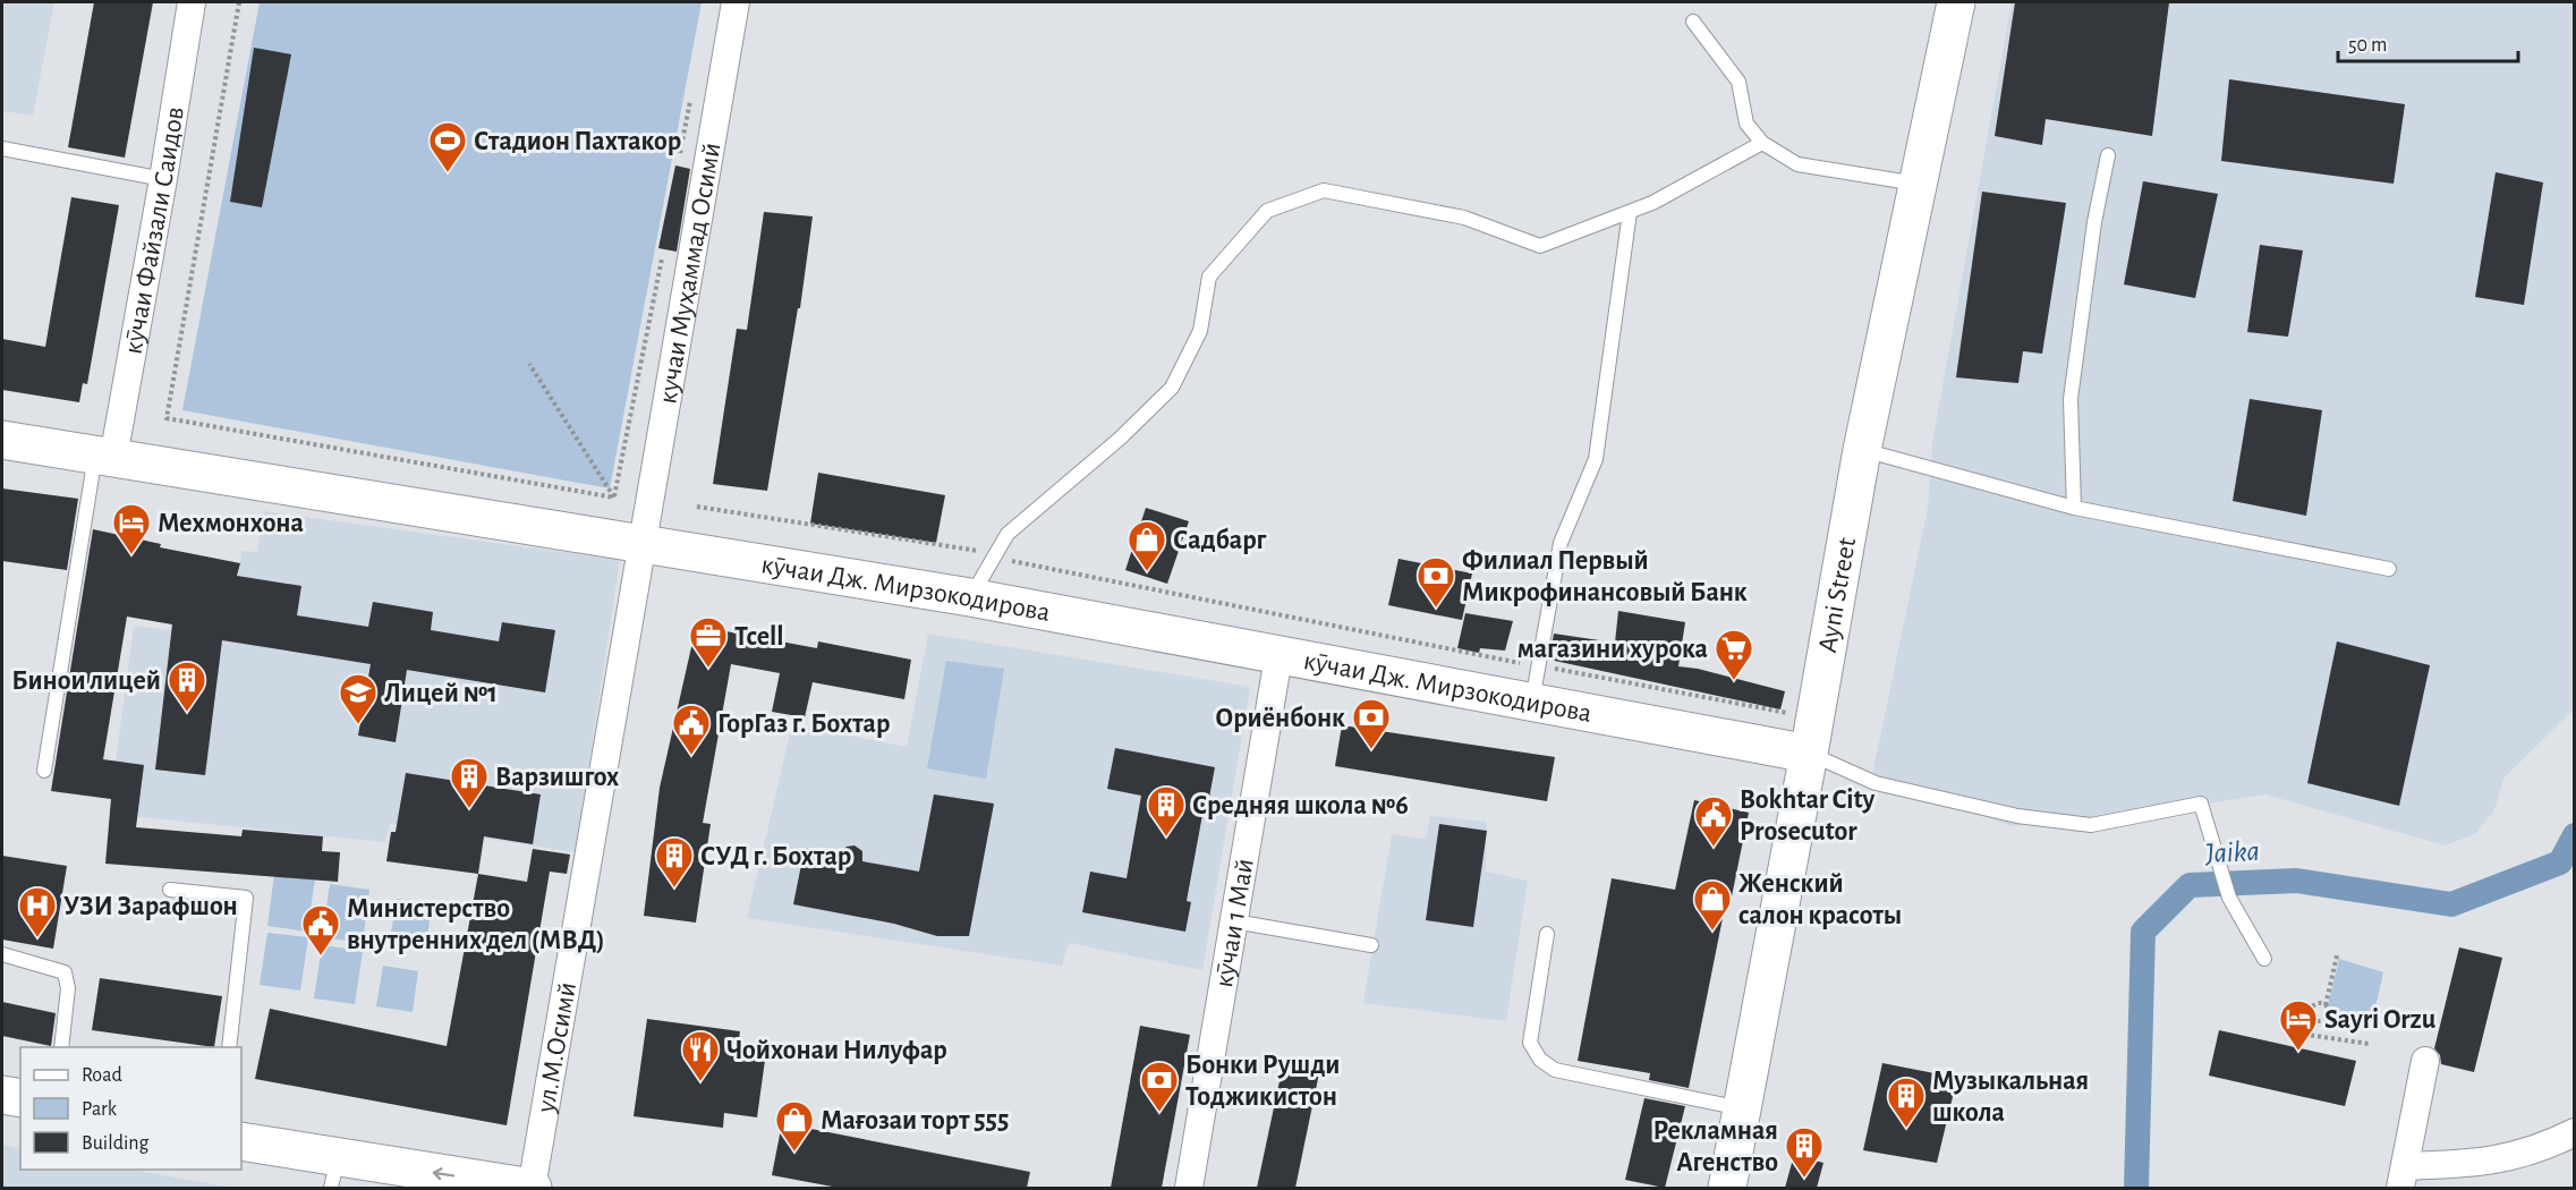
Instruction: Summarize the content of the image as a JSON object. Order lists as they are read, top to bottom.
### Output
{
  "streets": {
    "street": [
      "кӯчаи Файзали Саидов",
      "кучаи Муҳаммад Осимй",
      "кӯчаи Дж. Мирзокодирова",
      "Ayni Street",
      "кӯчаи 1 Май",
      "ул.М.Осимй"
    ]
  },
  "crossings": [
    ["кӯчаи Файзали Саидов", "кӯчаи Дж. Мирзокодирова"],
    ["кучаи Муҳаммад Осимй", "кӯчаи Дж. Мирзокодирова"],
    ["кучаи Муҳаммад Осимй", "ул.М.Осимй"],
    ["кӯчаи Дж. Мирзокодирова", "Ayni Street"],
    ["кӯчаи Дж. Мирзокодирова", "кӯчаи 1 Май"],
    ["кӯчаи Дж. Мирзокодирова", "ул.М.Осимй"]
  ],
  "water": ["Jaika"],
  "places": {
    "sports": ["Стадион Пахтакор"],
    "hotel": ["Мехмонхона", "Sayri Orzu"],
    "shop": ["Садбарг", "Женский салон красоты", "Мағозаи торт 555"],
    "bank": ["Филиал Первый Микрофинансовый Банк", "Ориёнбонк", "Бонки Рушди Тоджикистон"],
    "office": ["Tcell"],
    "supermarket": ["магазини хурока"],
    "building": [
      "Бинои лицей",
      "Варзишгох",
      "Средняя школа №6",
      "СУД г. Бохтар",
      "Музыкальная школа",
      "Рекламная Агенство"
    ],
    "school or university": ["Лицей №1"],
    "public building": ["ГорГаз г. Бохтар", "Bokhtar City Prosecutor", "Министерство внутренних дел (МВД)"],
    "hospital": ["УЗИ Зарафшон"],
    "restaurant": ["Чойхонаи Нилуфар"]
  },
  "legend": ["Road", "Park", "Building"],
  "scale_bar": "50 m"
}
